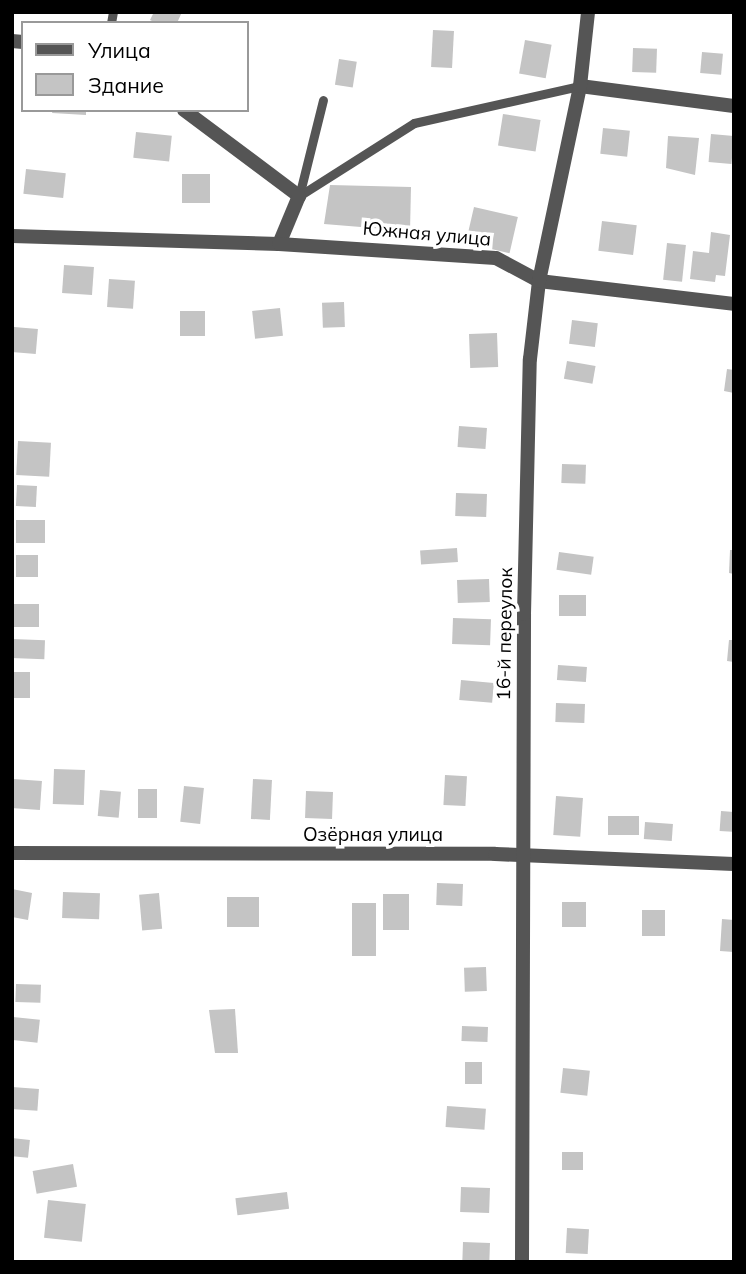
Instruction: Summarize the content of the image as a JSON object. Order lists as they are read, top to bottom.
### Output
{
  "streets": {
    "street": ["Южная улица", "16-й переулок", "Озёрная улица"]
  },
  "crossings": [
    ["Южная улица", "16-й переулок"],
    ["16-й переулок", "Озёрная улица"]
  ],
  "legend": ["Улица", "Здание"]
}
